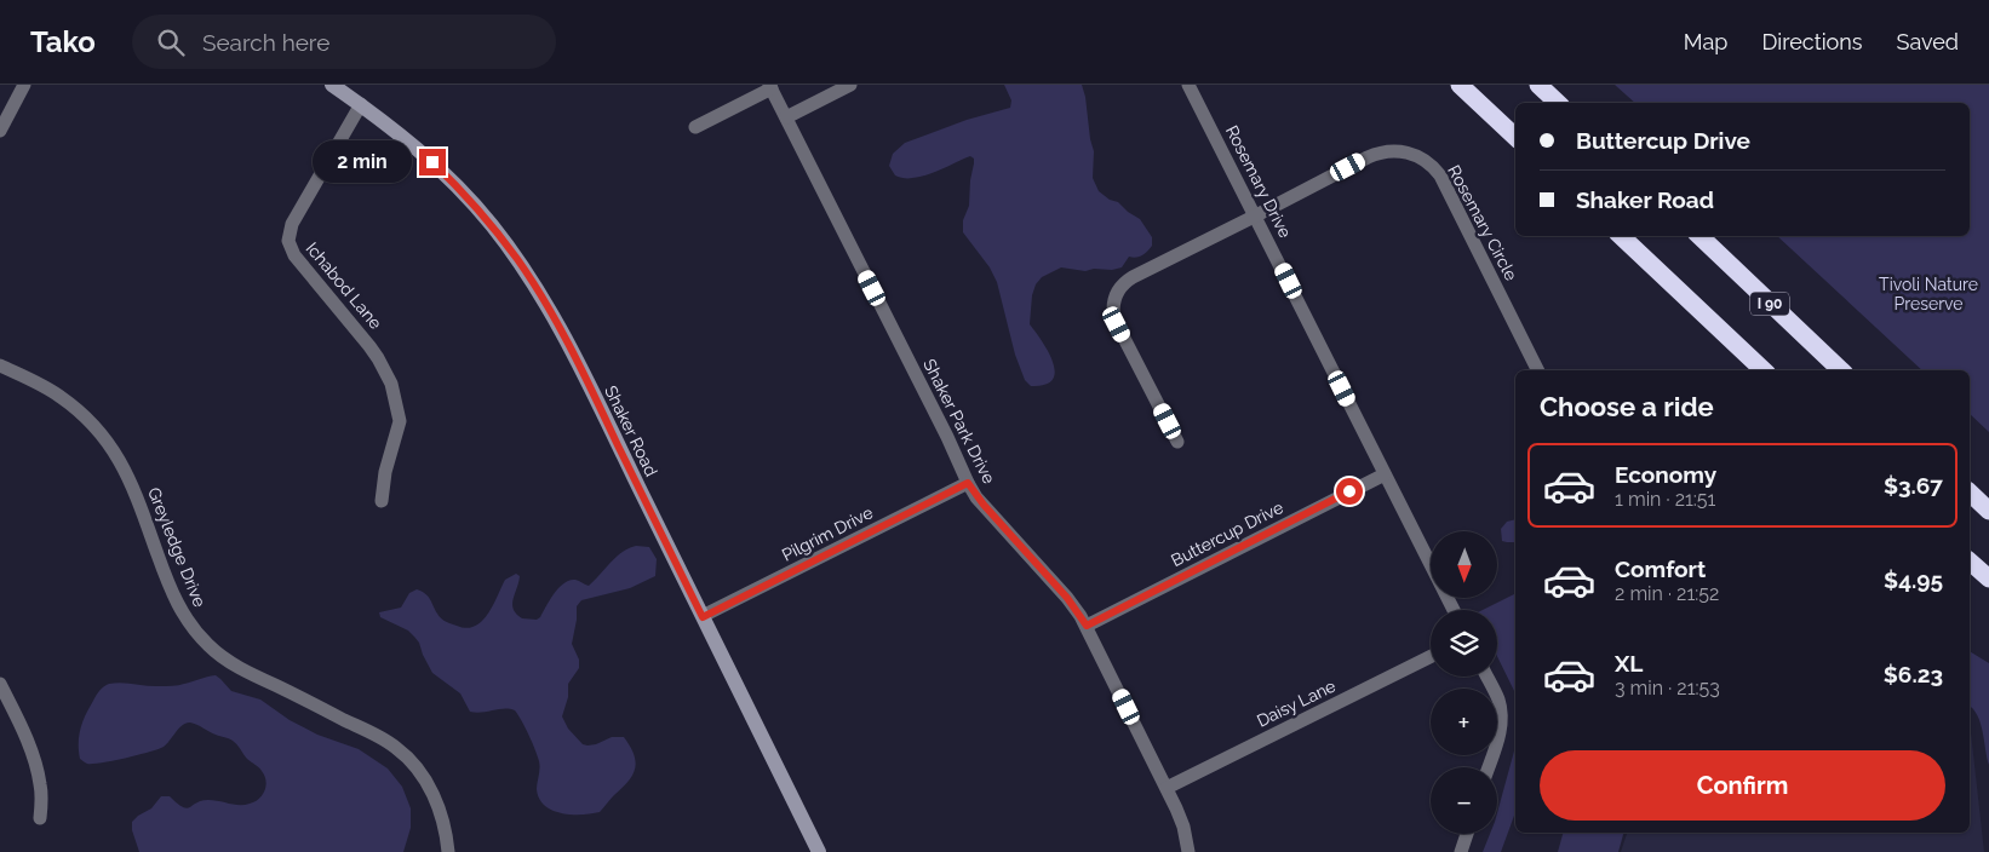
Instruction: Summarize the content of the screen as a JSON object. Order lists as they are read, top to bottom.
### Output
{
  "streets": {
    "highway": ["I 90"],
    "main road": ["Shaker Road"],
    "street": [
      "Rosemary Drive",
      "Rosemary Circle",
      "Ichabod Lane",
      "Shaker Park Drive",
      "Pilgrim Drive",
      "Buttercup Drive",
      "Greyledge Drive",
      "Daisy Lane"
    ]
  },
  "crossings": [
    ["Rosemary Drive", "Rosemary Circle"],
    ["Rosemary Drive", "Buttercup Drive"],
    ["Ichabod Lane", "Shaker Road"],
    ["Shaker Park Drive", "Pilgrim Drive"],
    ["Shaker Park Drive", "Buttercup Drive"],
    ["Shaker Park Drive", "Daisy Lane"],
    ["Shaker Road", "Pilgrim Drive"]
  ],
  "parks": ["Tivoli Nature Preserve"],
  "north": "bottom",
  "page": {
    "header": "Tako",
    "search": "Search here",
    "nav": ["Map", "Directions", "Saved"],
    "banner": ["Buttercup Drive", "Shaker Road"],
    "bubble": "2 min",
    "heading": "Choose a ride",
    "list": [
      {
        "name": "Economy",
        "note": "1 min · 21:51",
        "value": "$3.67"
      },
      {
        "name": "Comfort",
        "note": "2 min · 21:52",
        "value": "$4.95"
      },
      {
        "name": "XL",
        "note": "3 min · 21:53",
        "value": "$6.23"
      }
    ],
    "map_buttons": ["+", "−"],
    "buttons": "Confirm"
  }
}
